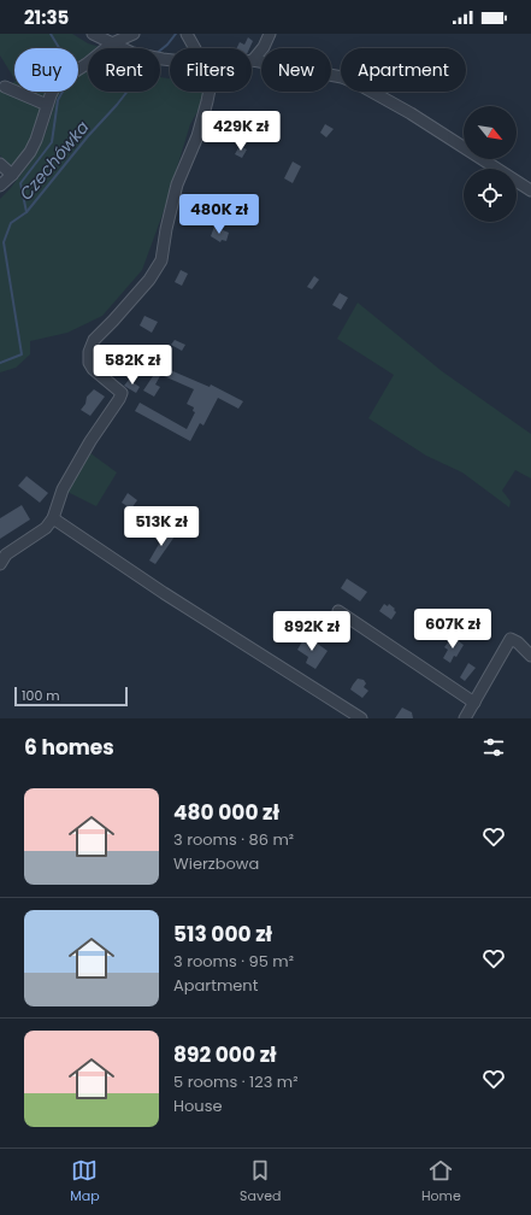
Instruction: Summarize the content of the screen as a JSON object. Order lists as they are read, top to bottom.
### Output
{
  "water": ["Czechówka"],
  "scale_bar": "100 m",
  "north": "bottom right",
  "page": {
    "status": "21:35",
    "chip": [
      "Buy",
      "Rent",
      "Filters",
      "New",
      "Apartment"
    ],
    "price": [
      "429K zł",
      "480K zł",
      "582K zł",
      "513K zł",
      "607K zł",
      "892K zł"
    ],
    "scale": "100 m",
    "heading": "6 homes",
    "list": [
      {
        "name": "480 000 zł",
        "note": "3 rooms · 86 m² · Wierzbowa"
      },
      {
        "name": "513 000 zł",
        "note": "3 rooms · 95 m² · Apartment"
      },
      {
        "name": "892 000 zł",
        "note": "5 rooms · 123 m² · House"
      }
    ],
    "tabs": ["Map", "Saved", "Home"]
  }
}
